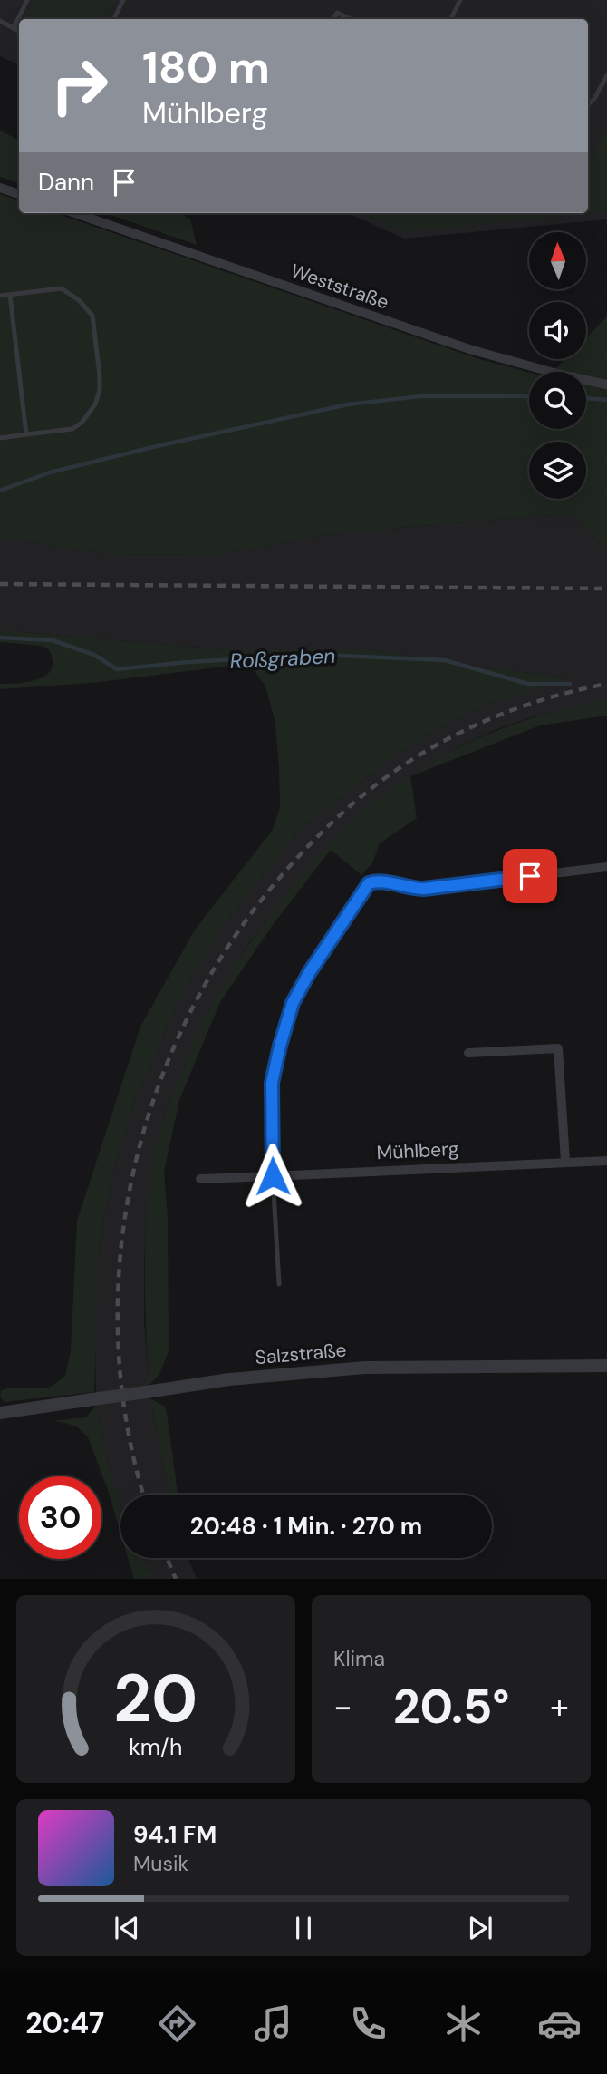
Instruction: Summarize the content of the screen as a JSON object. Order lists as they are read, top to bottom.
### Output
{
  "streets": {
    "street": ["Weststraße", "Mühlberg", "Salzstraße"]
  },
  "water": ["Roßgraben"],
  "north": "top",
  "page": {
    "turn": ["180 m", "Mühlberg"],
    "then": "Dann",
    "limit": "30",
    "trip": "20:48 · 1 Min. · 270 m",
    "tile": "Klima",
    "heat": ["−", "20.5°", "+"],
    "song": ["94.1 FM", "Musik"],
    "tabs": "20:47",
    "gauge": ["20", "km/h"]
  }
}
